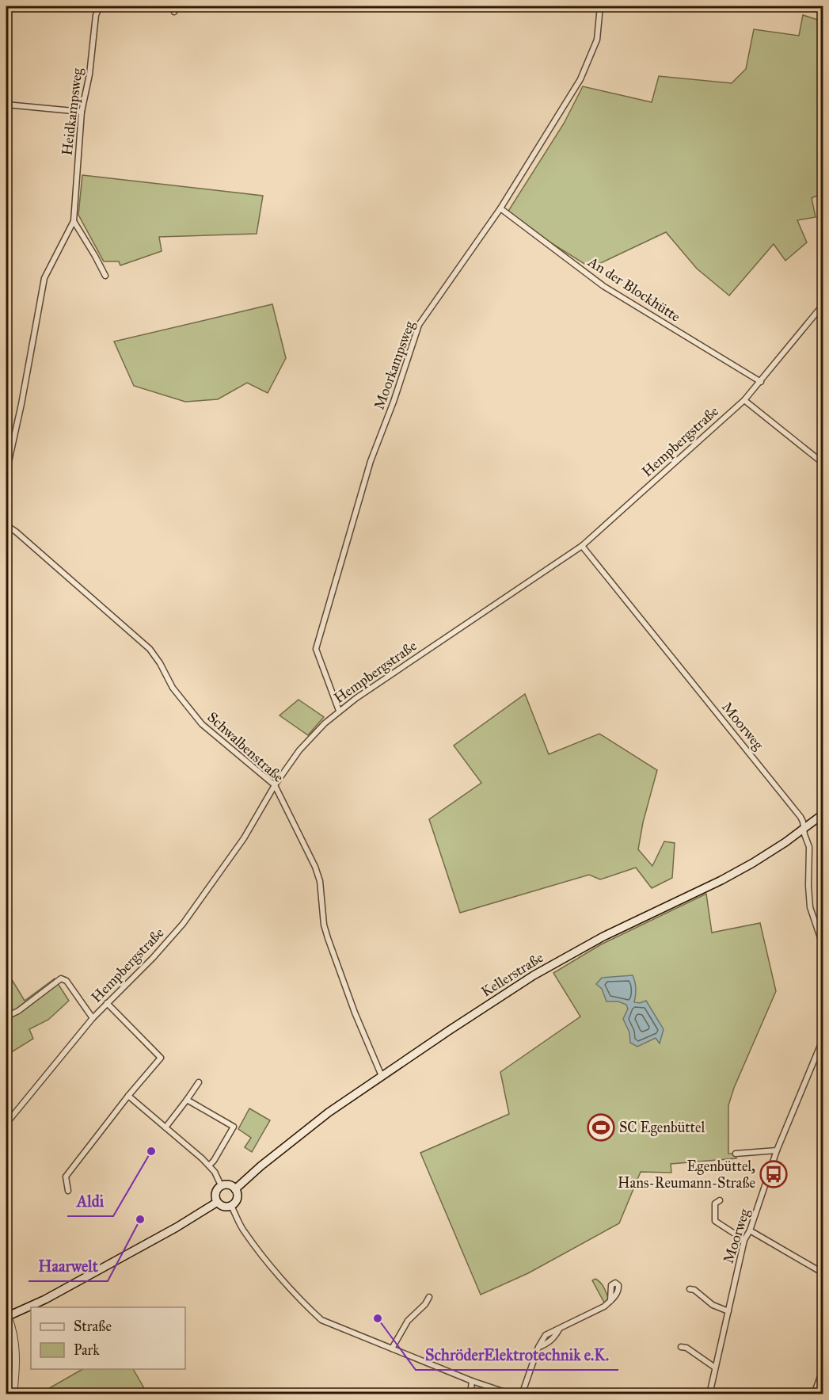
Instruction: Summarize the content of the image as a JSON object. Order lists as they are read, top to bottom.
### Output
{
  "streets": {
    "main road": ["Kellerstraße"],
    "street": [
      "Heidkampsweg",
      "An der Blockhütte",
      "Moorkampsweg",
      "Hempbergstraße",
      "Moorweg",
      "Schwalbenstraße"
    ]
  },
  "crossings": [
    ["An der Blockhütte", "Moorkampsweg"],
    ["An der Blockhütte", "Hempbergstraße"],
    ["Moorkampsweg", "Hempbergstraße"],
    ["Hempbergstraße", "Moorweg"],
    ["Hempbergstraße", "Schwalbenstraße"],
    ["Moorweg", "Kellerstraße"],
    ["Schwalbenstraße", "Kellerstraße"]
  ],
  "places": {
    "sports": ["SC Egenbüttel"],
    "other": ["Aldi", "Haarwelt", "SchröderElektrotechnik e.K."],
    "bus stop": ["Egenbüttel, Hans-Reumann-Straße"]
  },
  "legend": ["Straße", "Park"]
}
